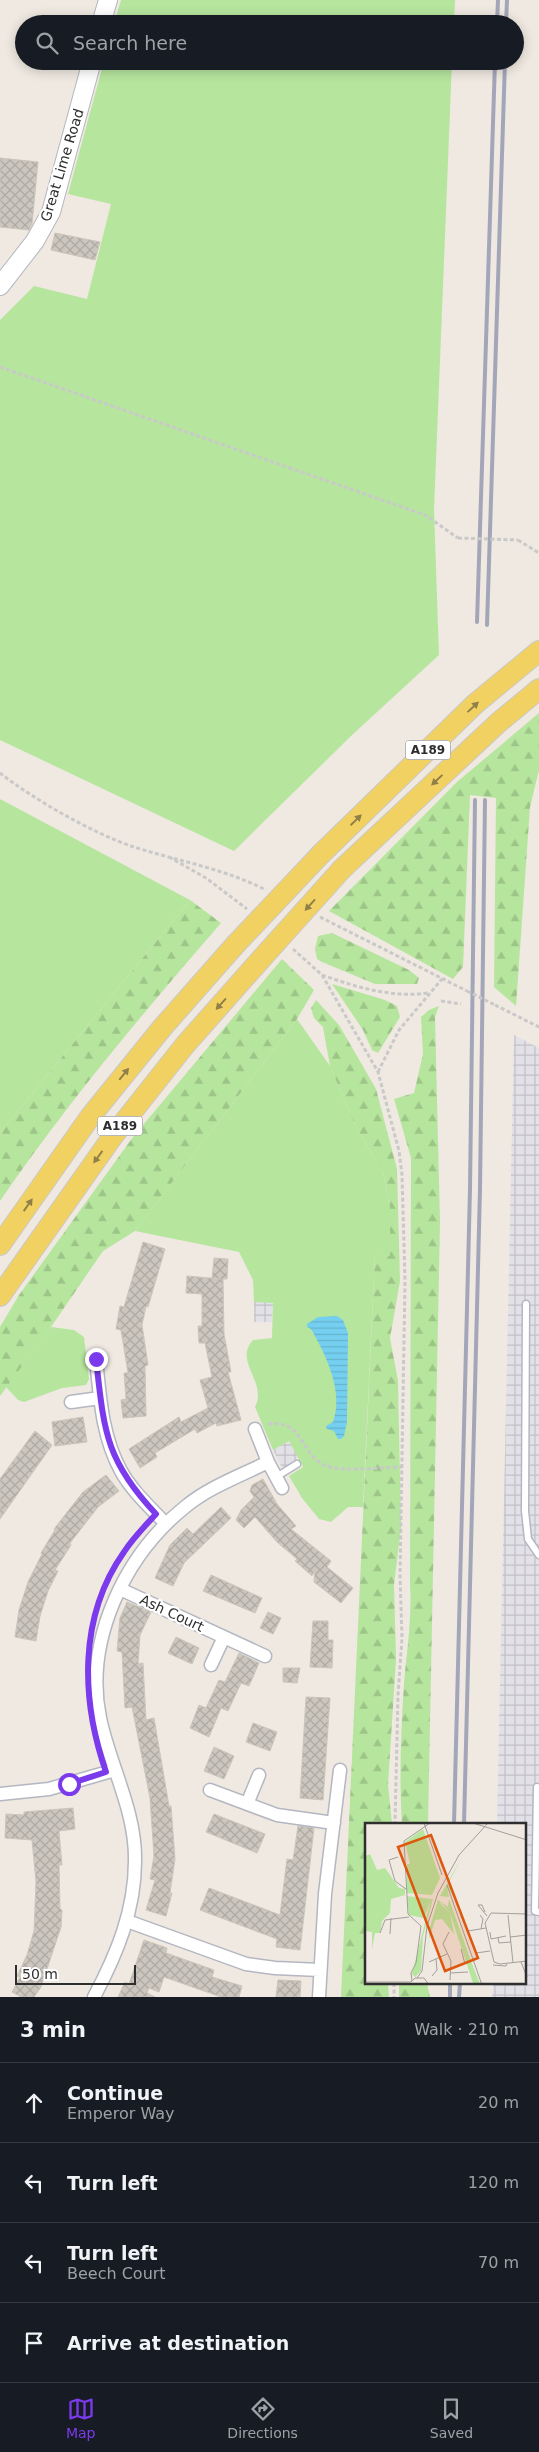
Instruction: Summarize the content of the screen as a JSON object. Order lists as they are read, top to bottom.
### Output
{
  "streets": {
    "main road": ["Great Lime Road", "A189"],
    "street": ["Ash Court"]
  },
  "scale_bar": "50 m",
  "page": {
    "search": "Search here",
    "scale": "50 m",
    "heading": ["3 min", "Walk · 210 m"],
    "list": [
      ["Continue", "Emperor Way", "20 m"],
      ["Turn left", "120 m"],
      ["Turn left", "Beech Court", "70 m"],
      "Arrive at destination"
    ],
    "nav": ["Map", "Directions", "Saved"]
  }
}
